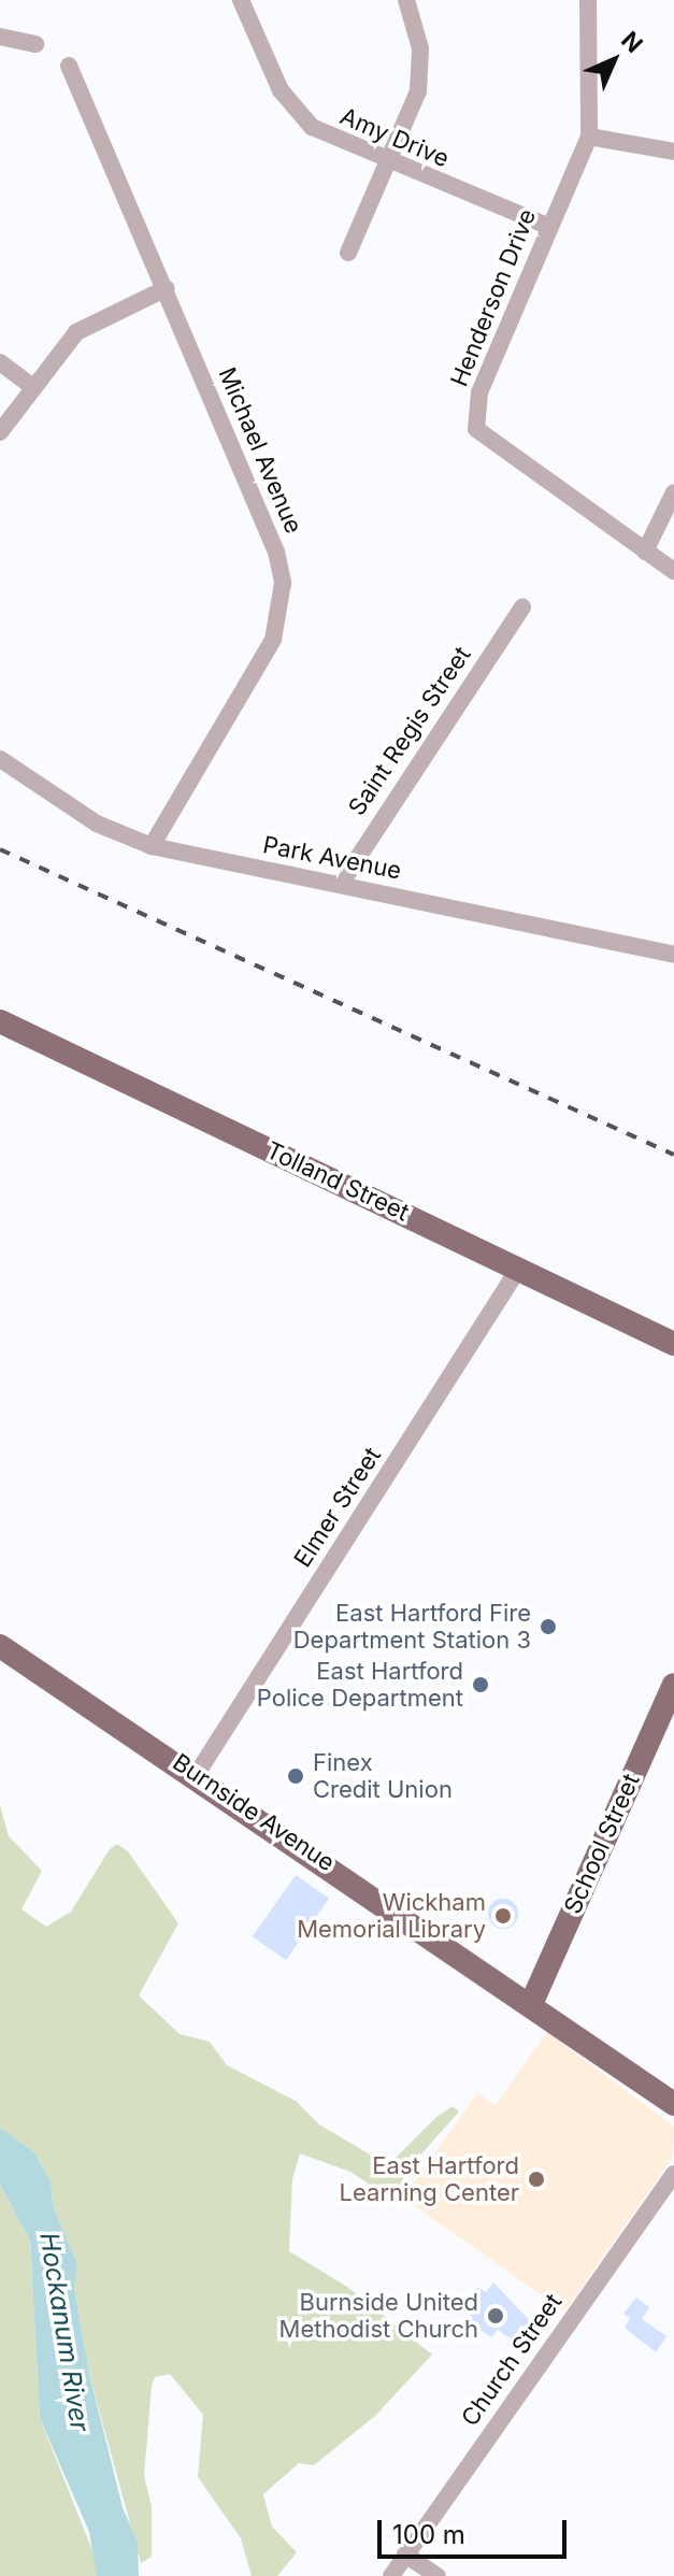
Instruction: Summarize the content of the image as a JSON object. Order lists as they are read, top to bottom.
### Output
{
  "streets": {
    "main road": ["Tolland Street", "Burnside Avenue", "School Street"],
    "street": [
      "Amy Drive",
      "Henderson Drive",
      "Michael Avenue",
      "Saint Regis Street",
      "Park Avenue",
      "Elmer Street",
      "Church Street"
    ]
  },
  "crossings": [
    ["Amy Drive", "Henderson Drive"],
    ["Michael Avenue", "Park Avenue"],
    ["Saint Regis Street", "Park Avenue"],
    ["Tolland Street", "Elmer Street"],
    ["Elmer Street", "Burnside Avenue"],
    ["Burnside Avenue", "School Street"]
  ],
  "water": ["Hockanum River"],
  "places": [
    "East Hartford Fire Department Station 3",
    "East Hartford Police Department",
    "Finex Credit Union",
    "Wickham Memorial Library",
    "East Hartford Learning Center",
    "Burnside United Methodist Church"
  ],
  "scale_bar": "100 m",
  "north": "top right"
}
